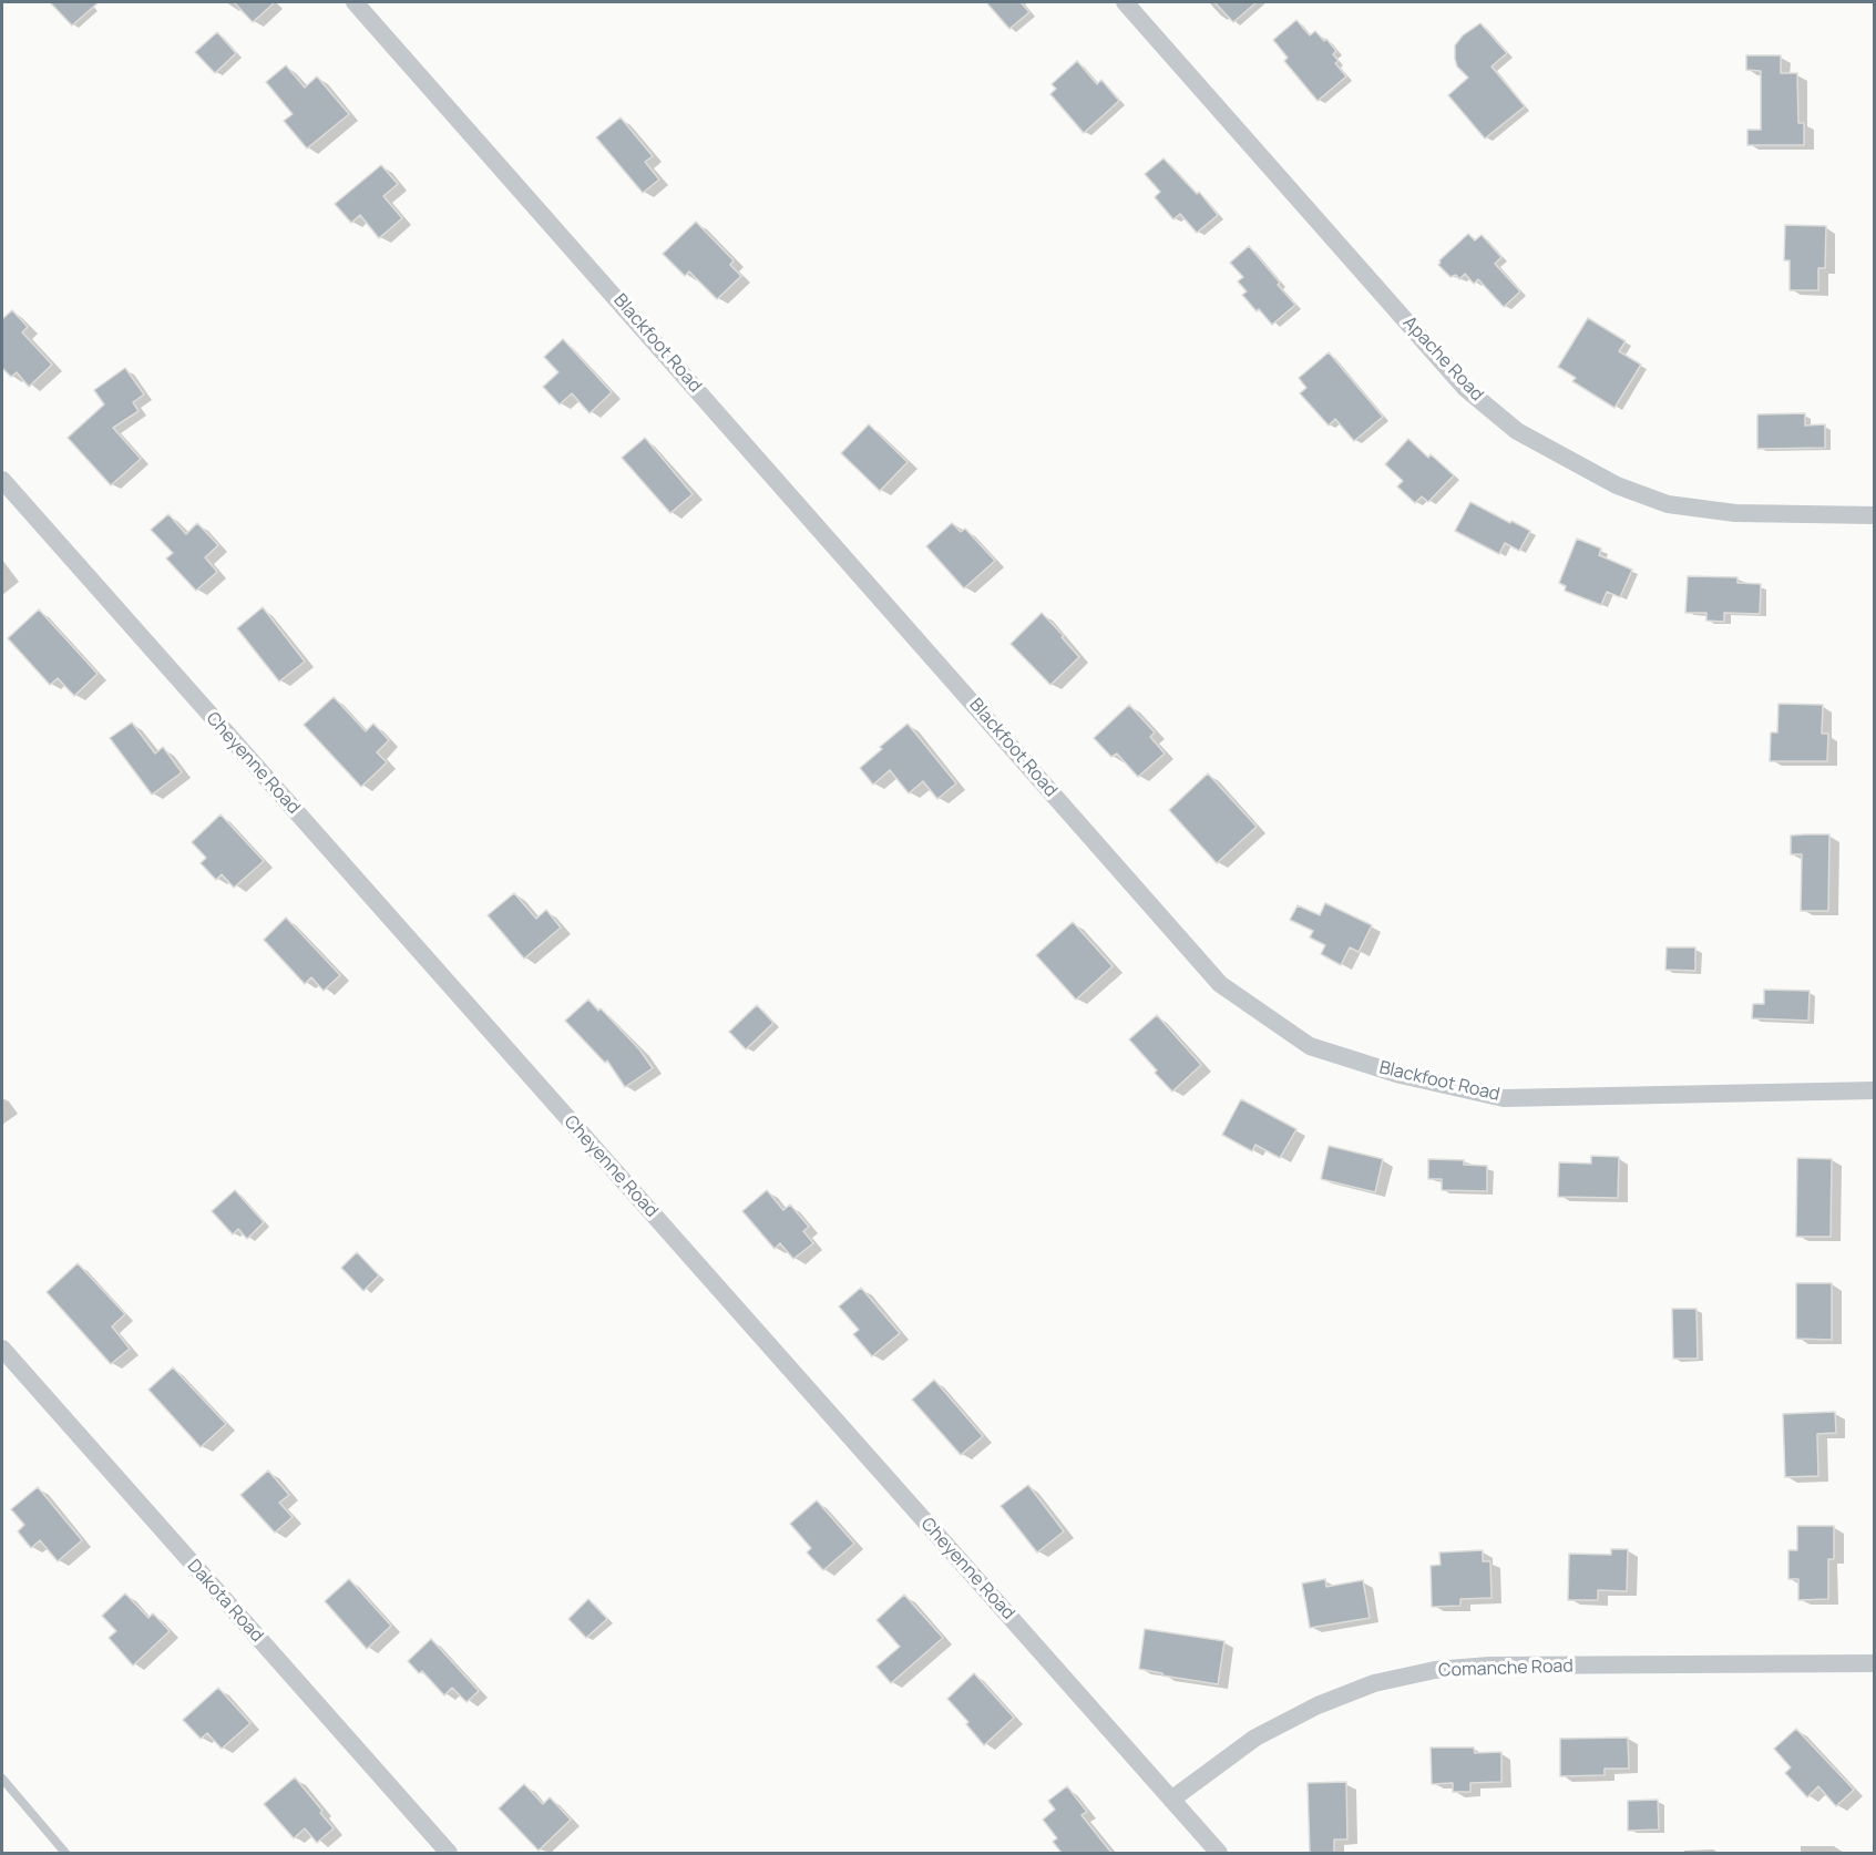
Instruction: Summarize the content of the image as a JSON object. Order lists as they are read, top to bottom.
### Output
{
  "streets": {
    "street": [
      "Blackfoot Road",
      "Apache Road",
      "Cheyenne Road",
      "Dakota Road",
      "Comanche Road"
    ]
  },
  "crossings": [
    ["Cheyenne Road", "Comanche Road"]
  ]
}
